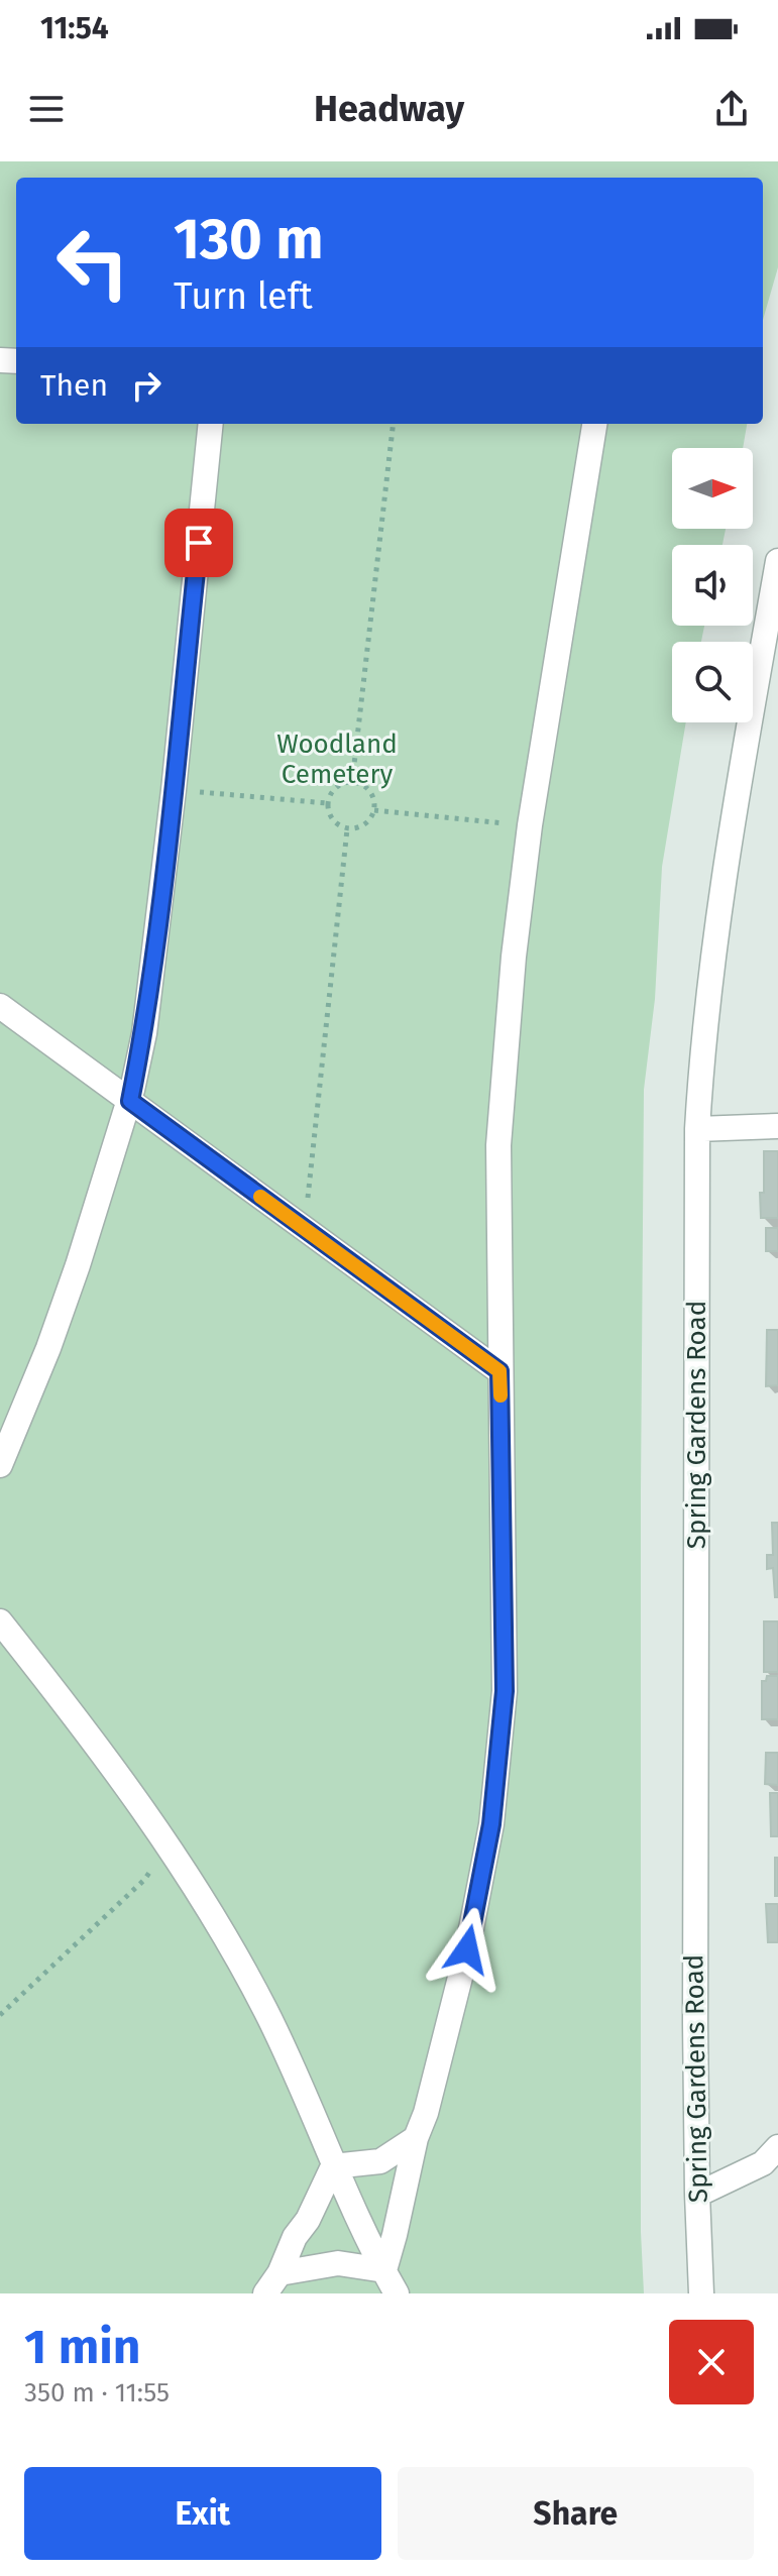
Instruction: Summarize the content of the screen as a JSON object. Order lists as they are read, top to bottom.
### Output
{
  "streets": {
    "street": ["Spring Gardens Road"]
  },
  "parks": ["Woodland Cemetery"],
  "north": "right",
  "page": {
    "status": "11:54",
    "header": "Headway",
    "turn": ["130 m", "Turn left"],
    "then": "Then",
    "heading": ["1 min", "350 m · 11:55"],
    "buttons": ["Exit", "Share"]
  }
}
